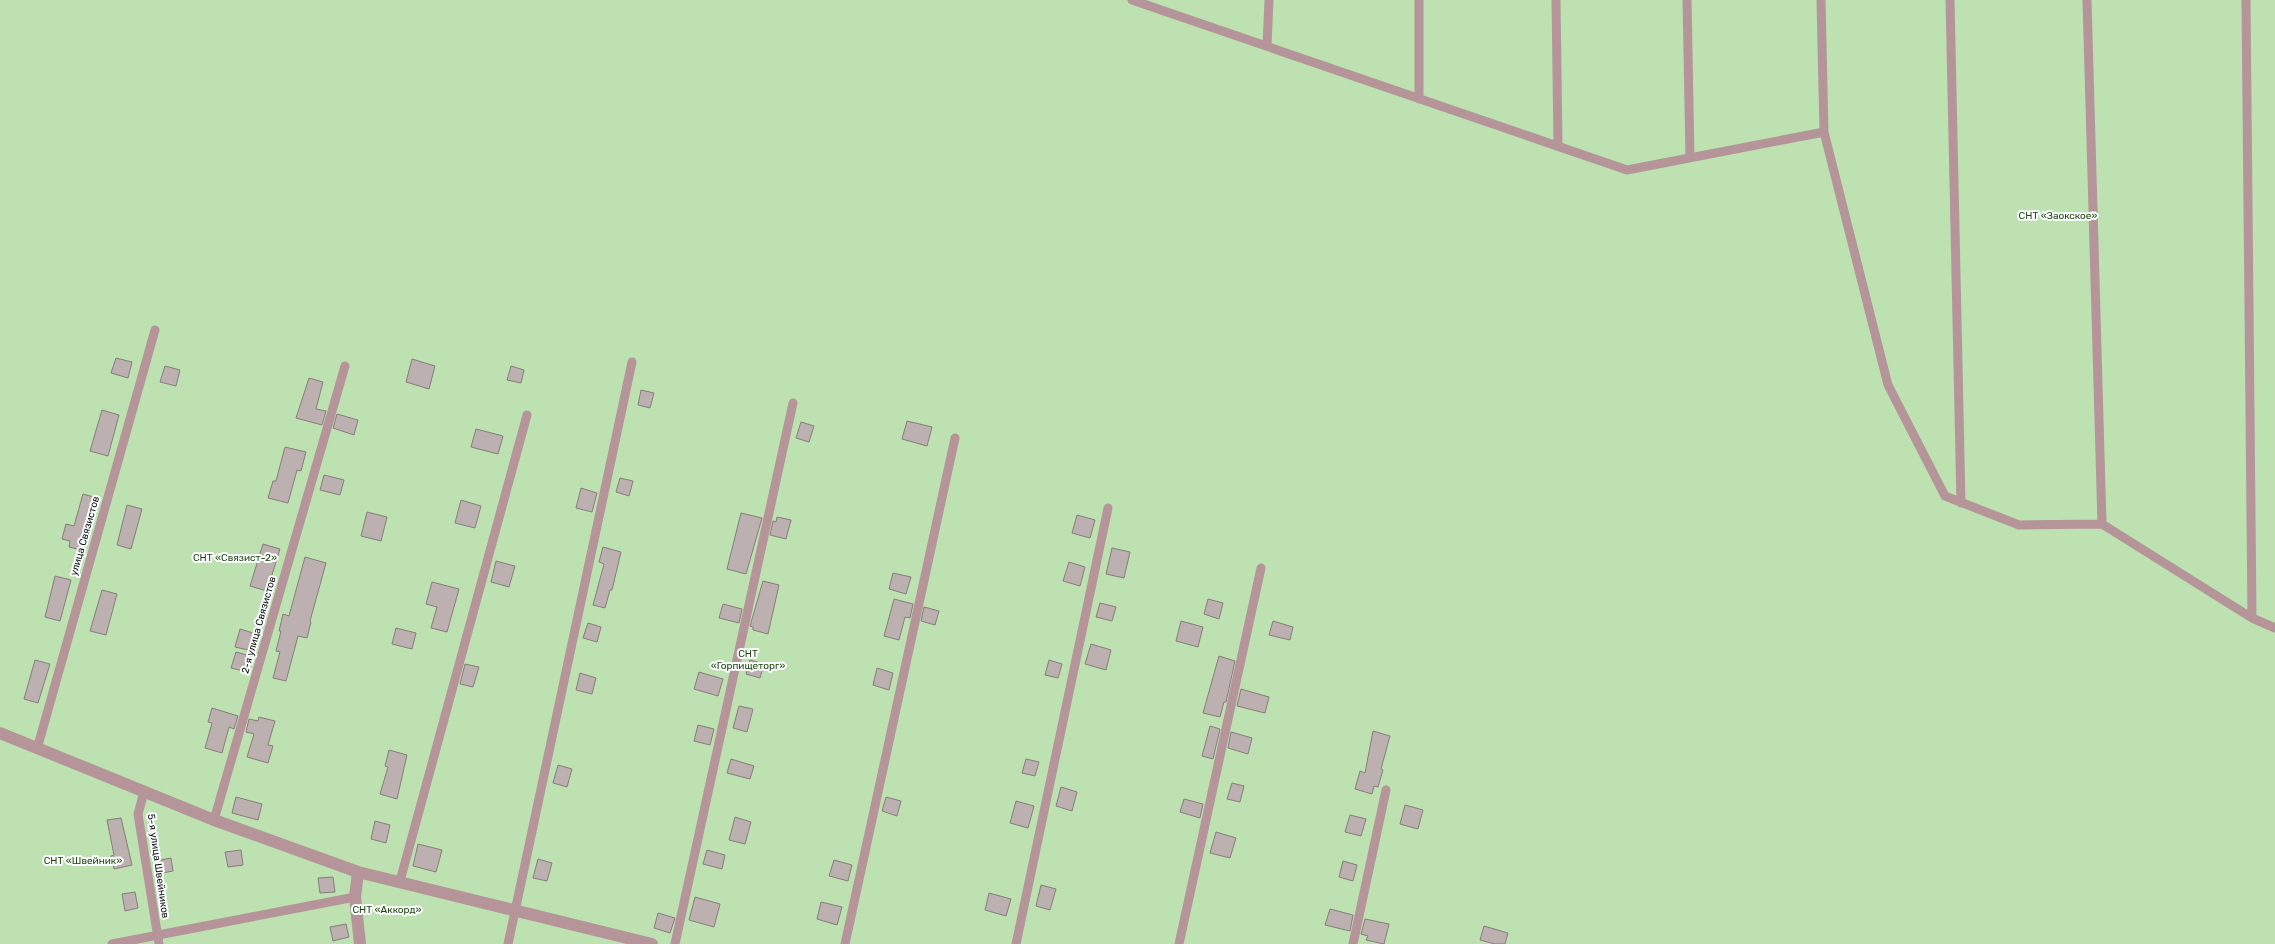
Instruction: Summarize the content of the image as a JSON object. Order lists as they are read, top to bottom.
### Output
{
  "streets": {
    "lane": ["улица Связистов", "2-я улица Связистов", "5-я улица Швейников"]
  },
  "parks": [
    "СНТ «Заокское»",
    "СНТ «Связист-2»",
    "СНТ «Горпищеторг»",
    "СНТ «Швейник»",
    "СНТ «Аккорд»"
  ]
}
